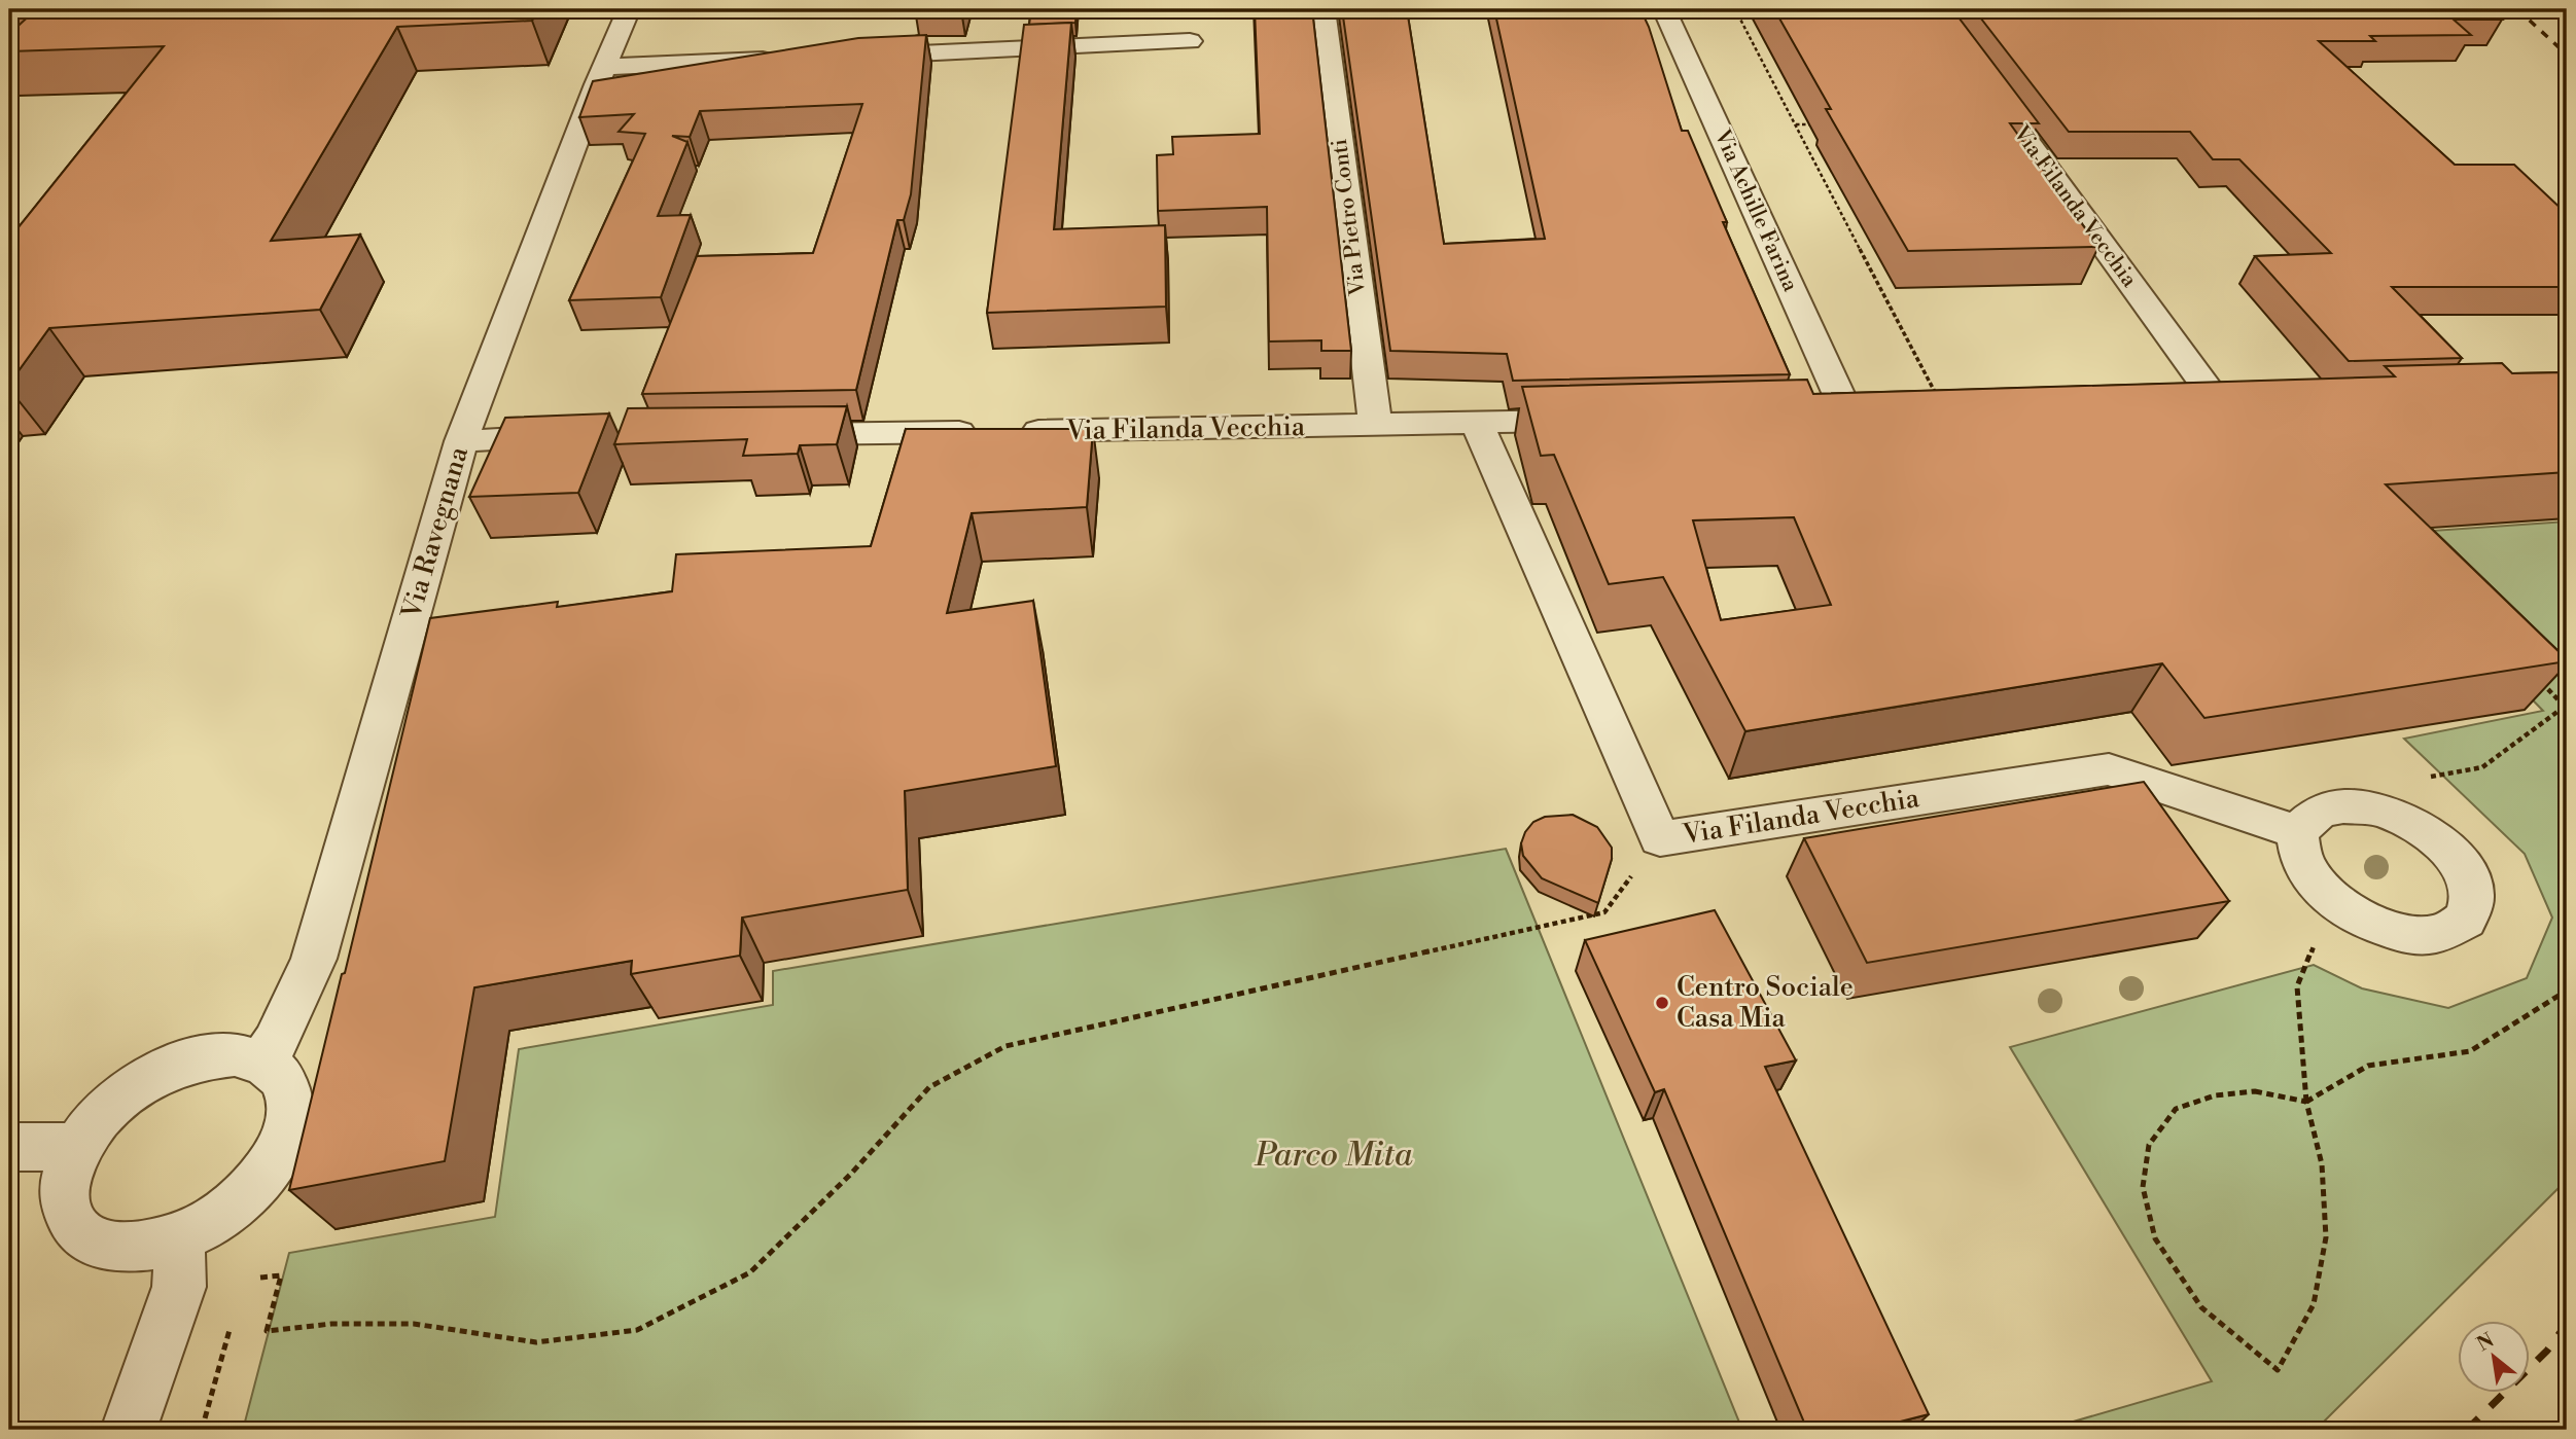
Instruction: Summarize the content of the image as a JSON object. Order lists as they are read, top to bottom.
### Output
{
  "streets": {
    "street": [
      "Via Filanda Vecchia",
      "Via Achille Farina",
      "Via Pietro Conti",
      "Via Ravegnana"
    ]
  },
  "crossings": [
    ["Via Filanda Vecchia", "Via Pietro Conti"]
  ],
  "parks": ["Parco Mita"],
  "places": ["Centro Sociale Casa Mia"],
  "north": "top left"
}
